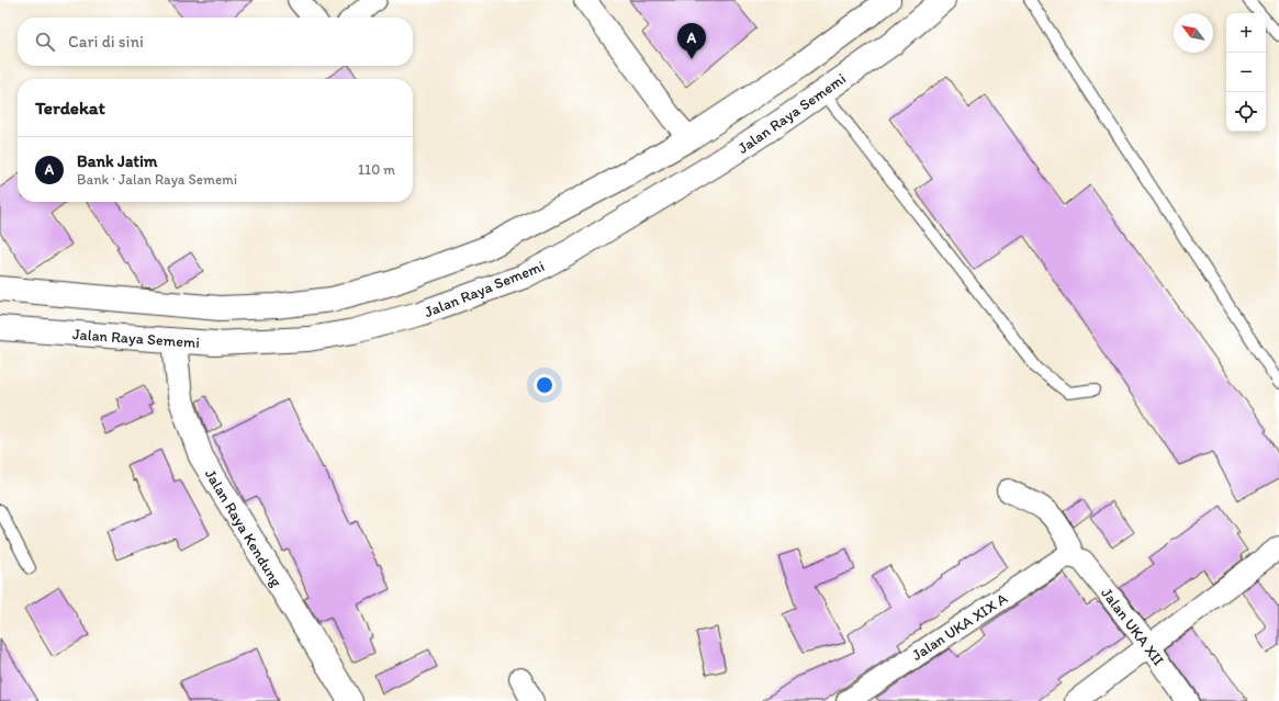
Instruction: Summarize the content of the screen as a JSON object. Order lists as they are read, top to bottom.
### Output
{
  "streets": {
    "main road": ["Jalan Raya Sememi", "Jalan Raya Kendung"],
    "street": ["Jalan UKA XIX A", "Jalan UKA XII"]
  },
  "crossings": [
    ["Jalan Raya Sememi", "Jalan Raya Kendung"],
    ["Jalan UKA XIX A", "Jalan UKA XII"]
  ],
  "north": "top left",
  "page": {
    "map_buttons": ["+", "−"],
    "search": "Cari di sini",
    "pins": "A",
    "heading": "Terdekat",
    "list": [
      {
        "mark": "A",
        "name": "Bank Jatim",
        "note": "Bank · Jalan Raya Sememi",
        "value": "110 m"
      }
    ]
  }
}
